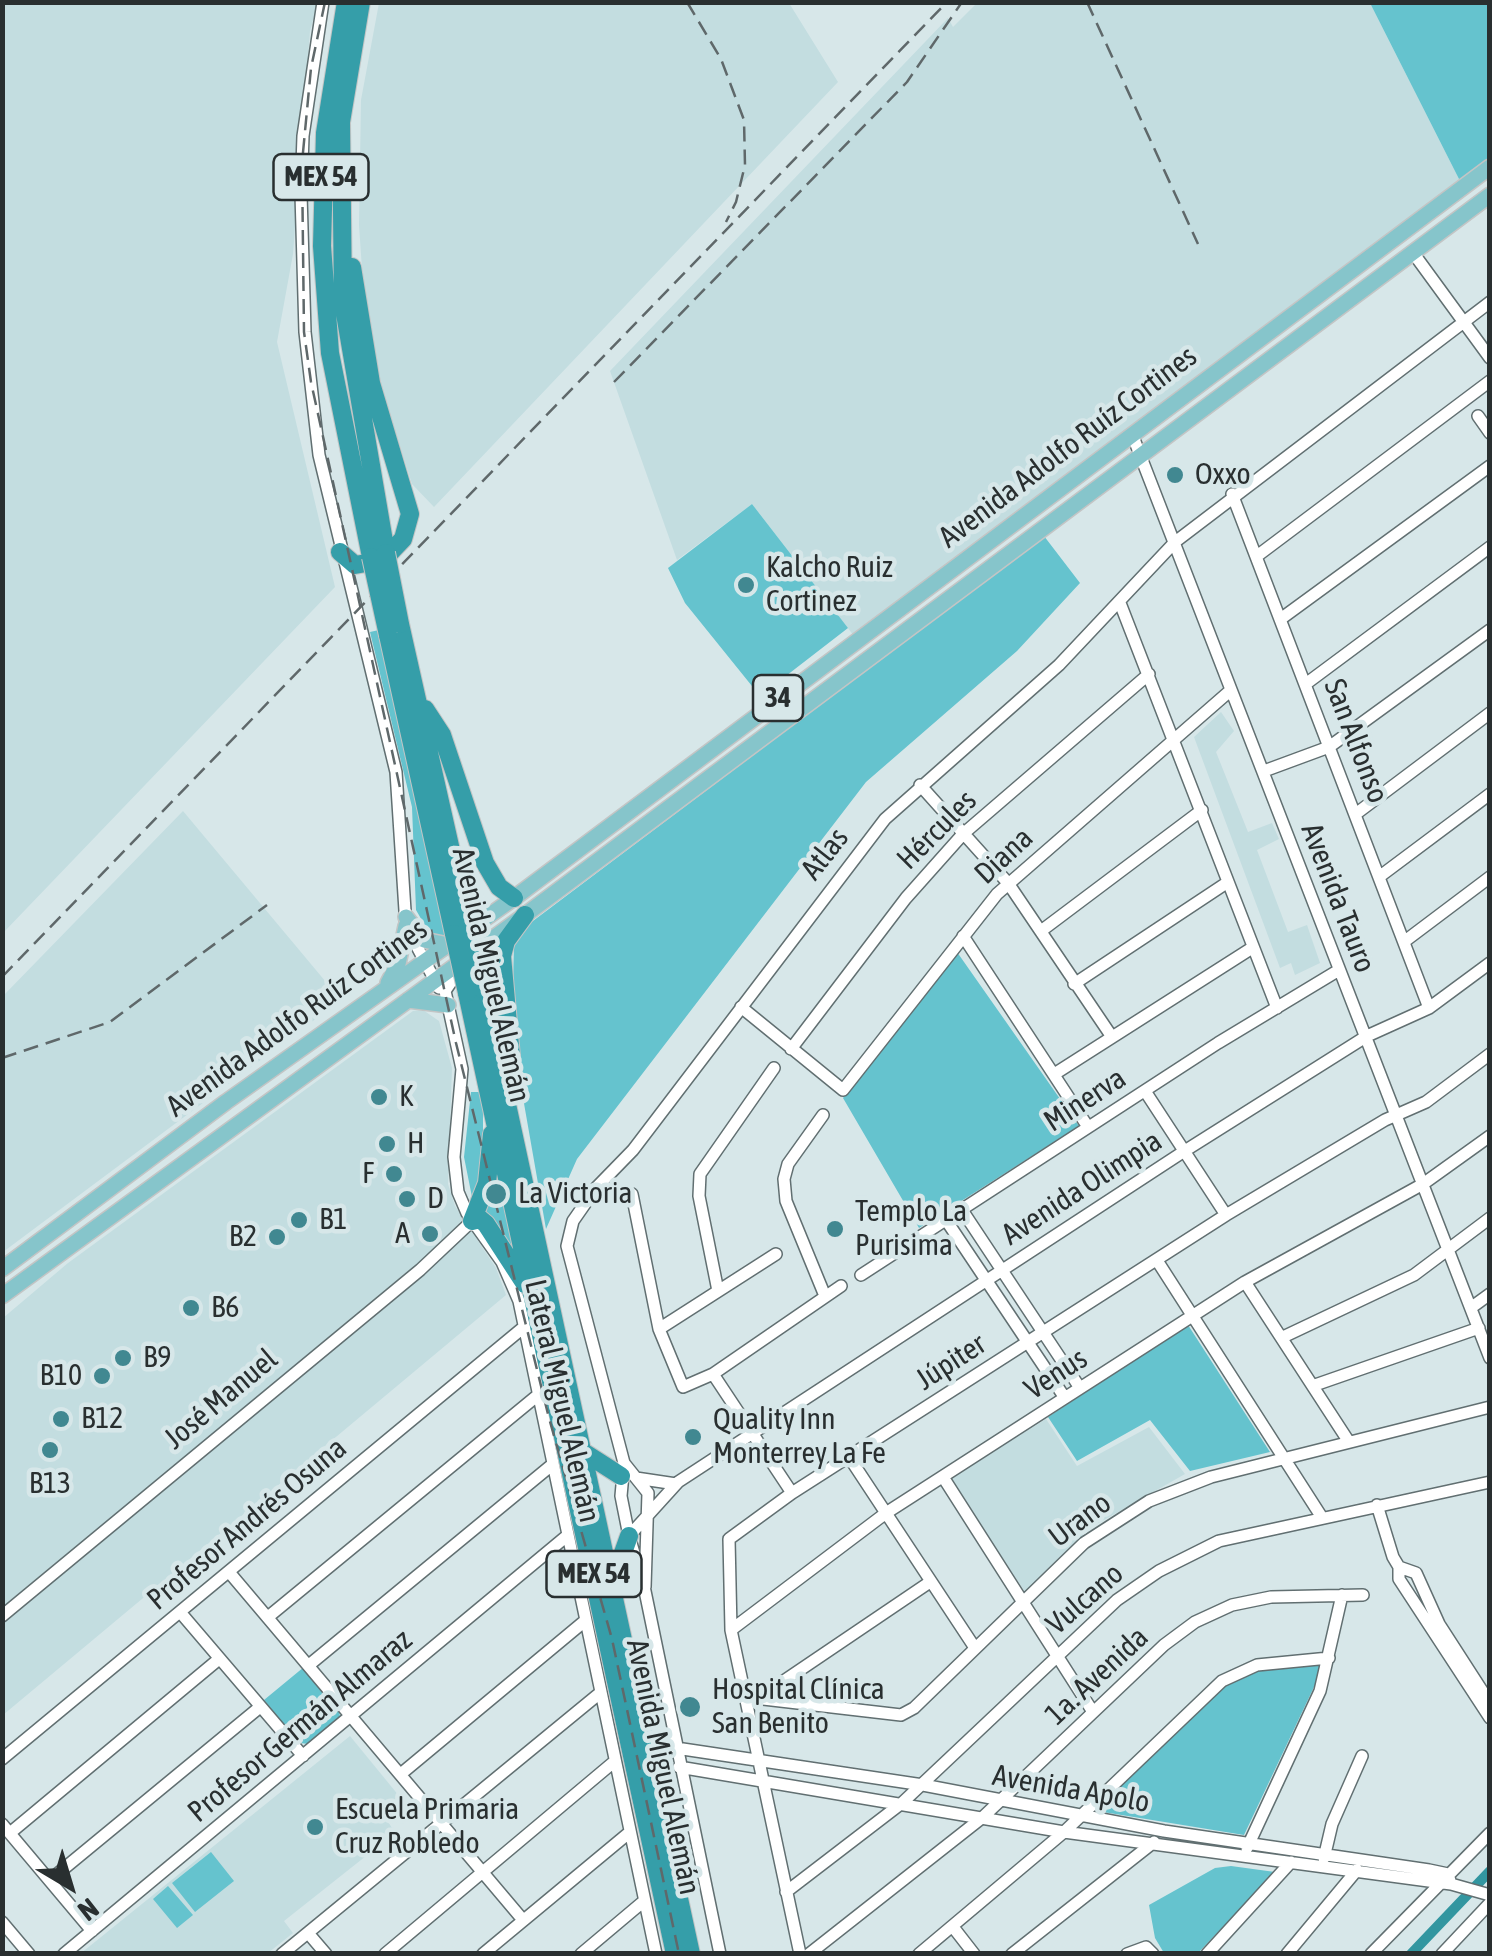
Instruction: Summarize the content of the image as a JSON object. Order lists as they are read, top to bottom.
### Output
{
  "streets": {
    "highway": ["MEX 54", "Avenida Miguel Alemán"],
    "main road": ["Avenida Adolfo Ruíz Cortines", "34"],
    "street": [
      "San Alfonso",
      "Hércules",
      "Atlas",
      "Diana",
      "Avenida Tauro",
      "Minerva",
      "Avenida Olimpia",
      "Júpiter",
      "Venus",
      "José Manuel",
      "Lateral Miguel Alemán",
      "Urano",
      "Profesor Andrés Osuna",
      "Vulcano",
      "1a. Avenida",
      "Profesor Germán Almaraz",
      "Avenida Apolo"
    ]
  },
  "crossings": [
    ["Avenida Adolfo Ruíz Cortines", "Avenida Tauro"],
    ["Avenida Adolfo Ruíz Cortines", "Avenida Miguel Alemán"],
    ["Avenida Adolfo Ruíz Cortines", "Lateral Miguel Alemán"],
    ["San Alfonso", "Atlas"],
    ["San Alfonso", "Avenida Olimpia"],
    ["Hércules", "Diana"],
    ["Atlas", "Avenida Tauro"],
    ["Atlas", "Avenida Miguel Alemán"],
    ["Diana", "Avenida Tauro"],
    ["Avenida Tauro", "Minerva"],
    ["Avenida Tauro", "Avenida Olimpia"],
    ["Avenida Tauro", "Júpiter"],
    ["Avenida Tauro", "Venus"],
    ["Avenida Miguel Alemán", "Avenida Olimpia"],
    ["Avenida Miguel Alemán", "Avenida Apolo"],
    ["Júpiter", "Venus"],
    ["Júpiter", "Urano"],
    ["Júpiter", "Vulcano"],
    ["Júpiter", "Avenida Apolo"],
    ["José Manuel", "Lateral Miguel Alemán"],
    ["Lateral Miguel Alemán", "Profesor Andrés Osuna"],
    ["Lateral Miguel Alemán", "Profesor Germán Almaraz"],
    ["Vulcano", "Avenida Apolo"],
    ["1a. Avenida", "Avenida Apolo"]
  ],
  "places": [
    "Oxxo",
    "Kalcho Ruiz Cortinez",
    "K",
    "H",
    "F",
    "La Victoria",
    "D",
    "B1",
    "Templo La Purisima",
    "A",
    "B2",
    "B6",
    "B9",
    "B10",
    "B12",
    "Quality Inn Monterrey La Fe",
    "B13",
    "Hospital Clínica San Benito",
    "Escuela Primaria Cruz Robledo"
  ],
  "north": "bottom right"
}
